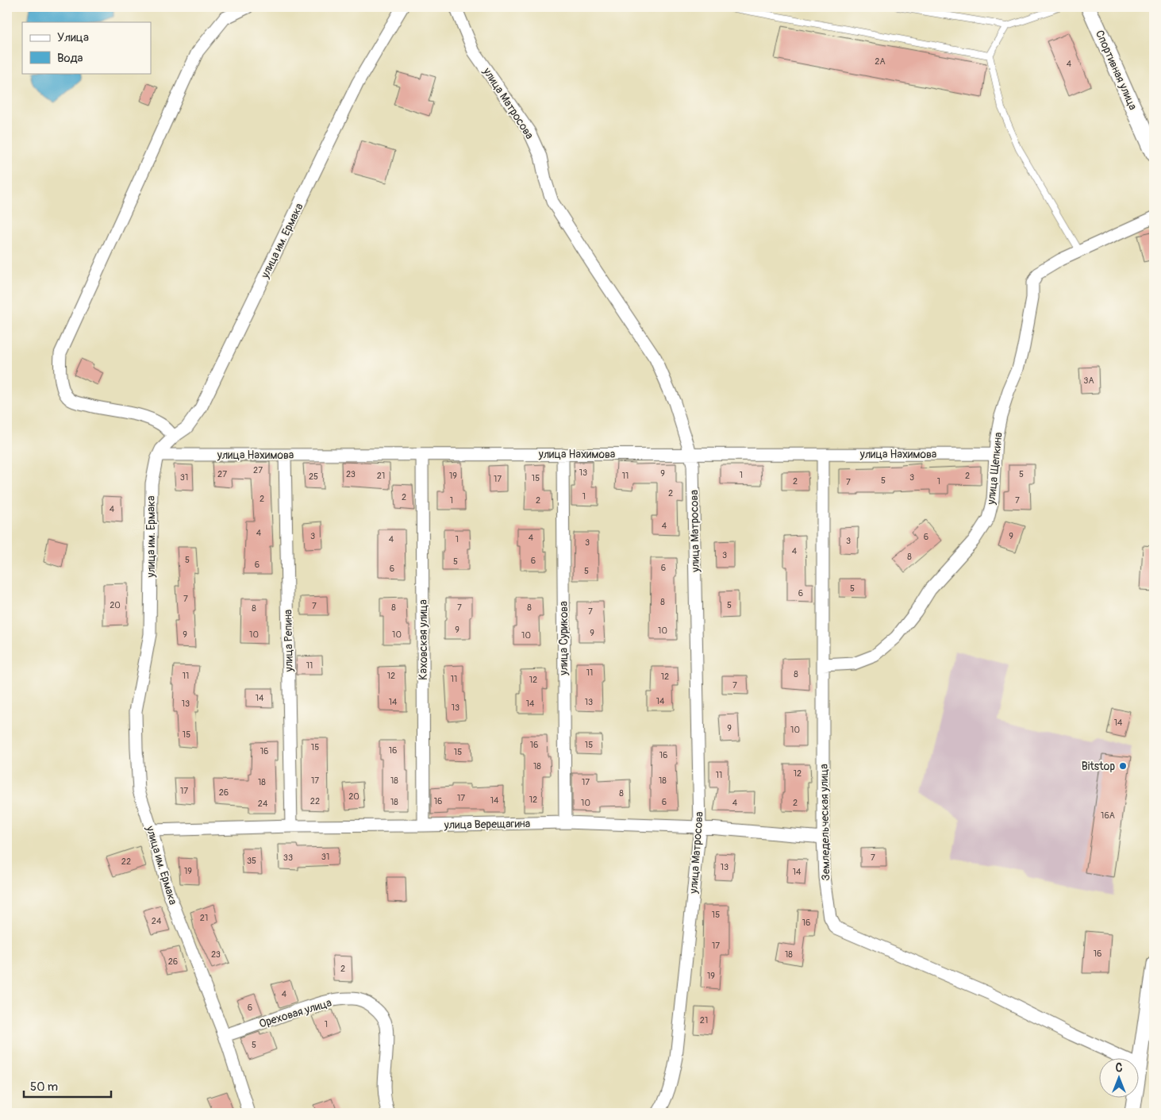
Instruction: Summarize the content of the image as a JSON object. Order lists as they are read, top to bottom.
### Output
{
  "streets": {
    "street": [
      "Спортивная улица",
      "улица Матросова",
      "улица им. Ермака",
      "улица Нахимова",
      "улица Щепкина",
      "улица Сурикова",
      "Каховская улица",
      "улица Репина",
      "Земледельческая улица",
      "улица Верещагина",
      "Ореховая улица"
    ]
  },
  "crossings": [
    ["улица Матросова", "улица Нахимова"],
    ["улица Матросова", "улица Верещагина"],
    ["улица им. Ермака", "улица Нахимова"],
    ["улица им. Ермака", "улица Верещагина"],
    ["улица им. Ермака", "Ореховая улица"],
    ["улица Нахимова", "улица Щепкина"],
    ["улица Нахимова", "улица Сурикова"],
    ["улица Нахимова", "Каховская улица"],
    ["улица Нахимова", "улица Репина"],
    ["улица Нахимова", "Земледельческая улица"],
    ["улица Щепкина", "Земледельческая улица"],
    ["улица Сурикова", "улица Верещагина"],
    ["Каховская улица", "улица Верещагина"],
    ["улица Репина", "улица Верещагина"],
    ["Земледельческая улица", "улица Верещагина"]
  ],
  "places": ["Bitstop"],
  "house_numbers": [
    "2А",
    "4",
    "3А",
    "27",
    "13",
    "9",
    "27",
    "23",
    "5",
    "1",
    "21",
    "19",
    "11",
    "2",
    "25",
    "31",
    "3",
    "15",
    "17",
    "5",
    "2",
    "1",
    "7",
    "2",
    "1",
    "2",
    "2",
    "1",
    "2",
    "7",
    "4",
    "4",
    "4",
    "3",
    "9",
    "6",
    "4",
    "4",
    "1",
    "3",
    "3",
    "4",
    "3",
    "8",
    "5",
    "6",
    "5",
    "6",
    "6",
    "6",
    "5",
    "5",
    "6",
    "7",
    "8",
    "20",
    "5",
    "7",
    "8",
    "7",
    "8",
    "8",
    "7",
    "9",
    "10",
    "9",
    "9",
    "10",
    "10",
    "10",
    "11",
    "11",
    "8",
    "11",
    "12",
    "12",
    "11",
    "12",
    "7",
    "14",
    "14",
    "14",
    "13",
    "13",
    "14",
    "13",
    "14",
    "9",
    "10",
    "15",
    "16",
    "15",
    "15",
    "16",
    "16",
    "15",
    "16",
    "18",
    "12",
    "11",
    "17",
    "18",
    "18",
    "18",
    "17",
    "17",
    "26",
    "8",
    "20",
    "17",
    "12",
    "14",
    "22",
    "16",
    "18",
    "6",
    "10",
    "4",
    "2",
    "24",
    "16А",
    "31",
    "33",
    "7",
    "35",
    "22",
    "13",
    "19",
    "14",
    "15",
    "21",
    "24",
    "16",
    "17",
    "16",
    "23",
    "18",
    "26",
    "2",
    "19",
    "4",
    "6",
    "21",
    "1",
    "5"
  ],
  "legend": ["Улица", "Вода"],
  "scale_bar": "50 m",
  "north": "top"
}
